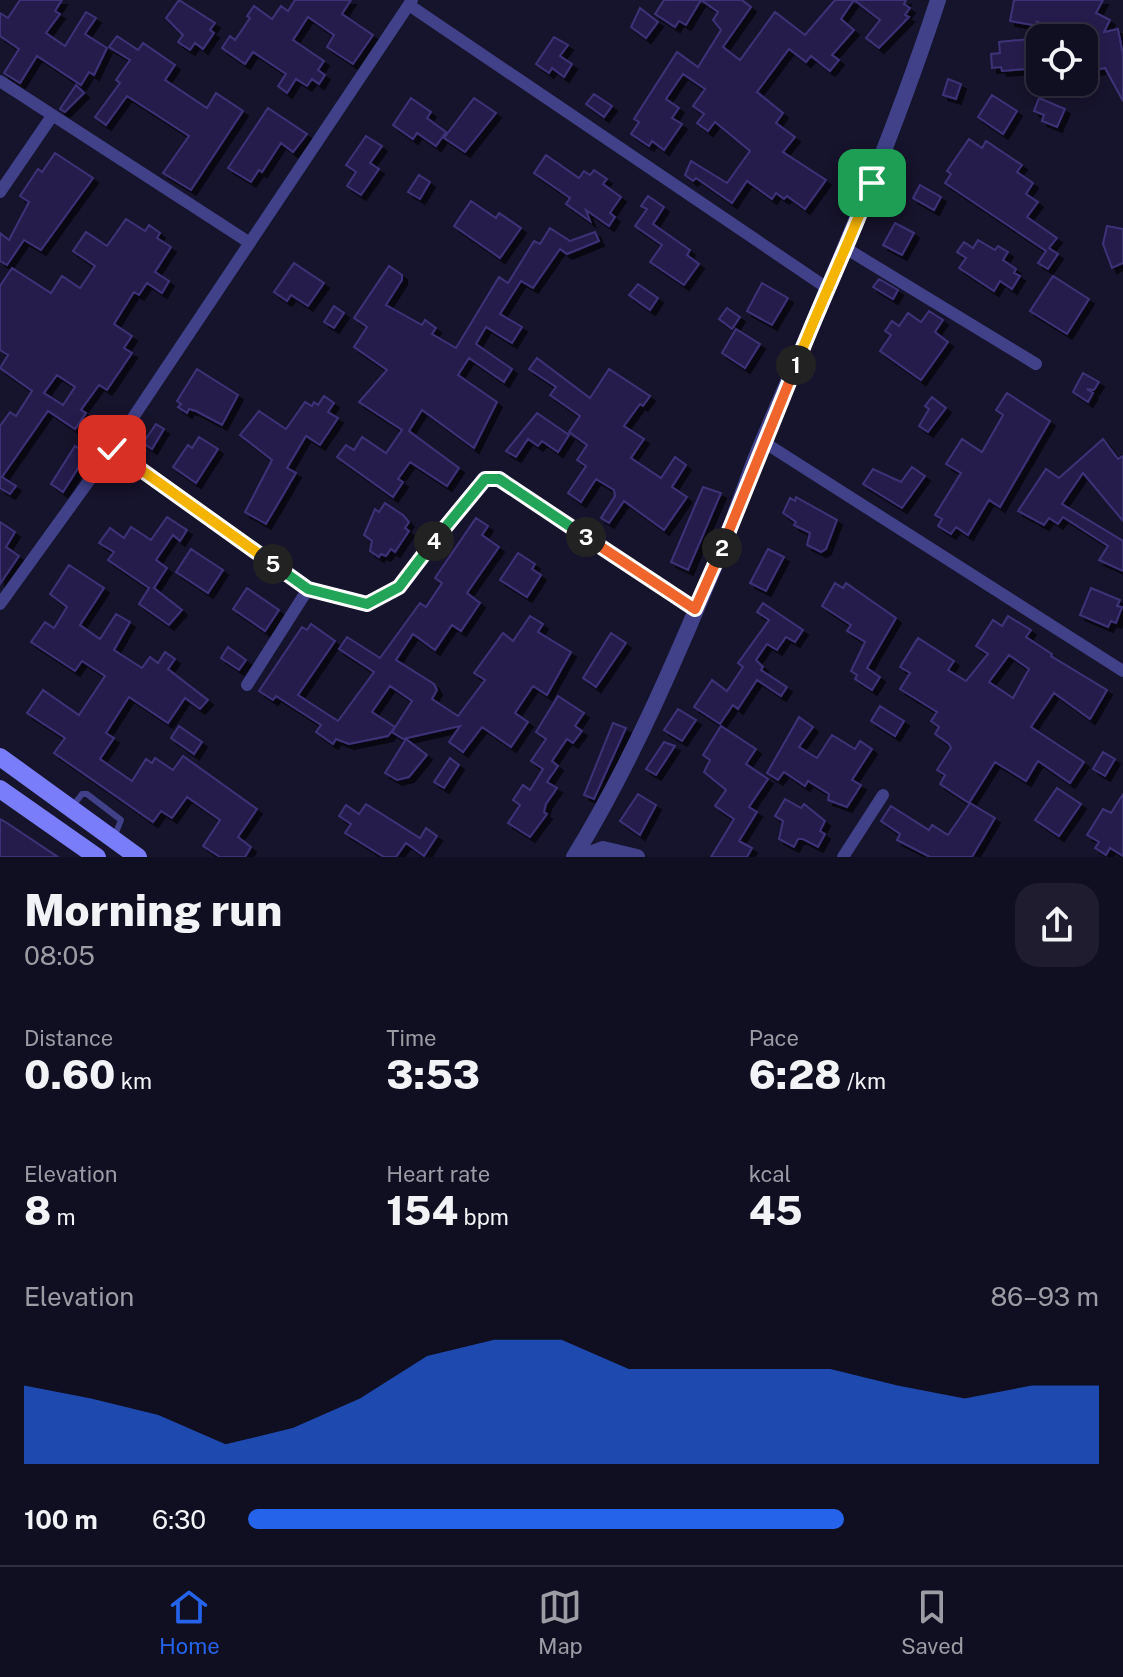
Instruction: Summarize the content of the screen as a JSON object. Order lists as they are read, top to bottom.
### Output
{
  "page": {
    "pins": [
      "1",
      "3",
      "4",
      "2",
      "5"
    ],
    "heading": ["Morning run", "08:05"],
    "stats": [
      ["Distance", "0.60 km"],
      ["Time", "3:53"],
      ["Pace", "6:28 /km"],
      ["Elevation", "8 m"],
      ["Heart rate", "154 bpm"],
      ["kcal", "45"]
    ],
    "chart": ["Elevation", "86–93 m"],
    "list": [
      {
        "name": "100 m",
        "note": "6:30"
      }
    ],
    "tabs": ["Home", "Map", "Saved"]
  }
}
